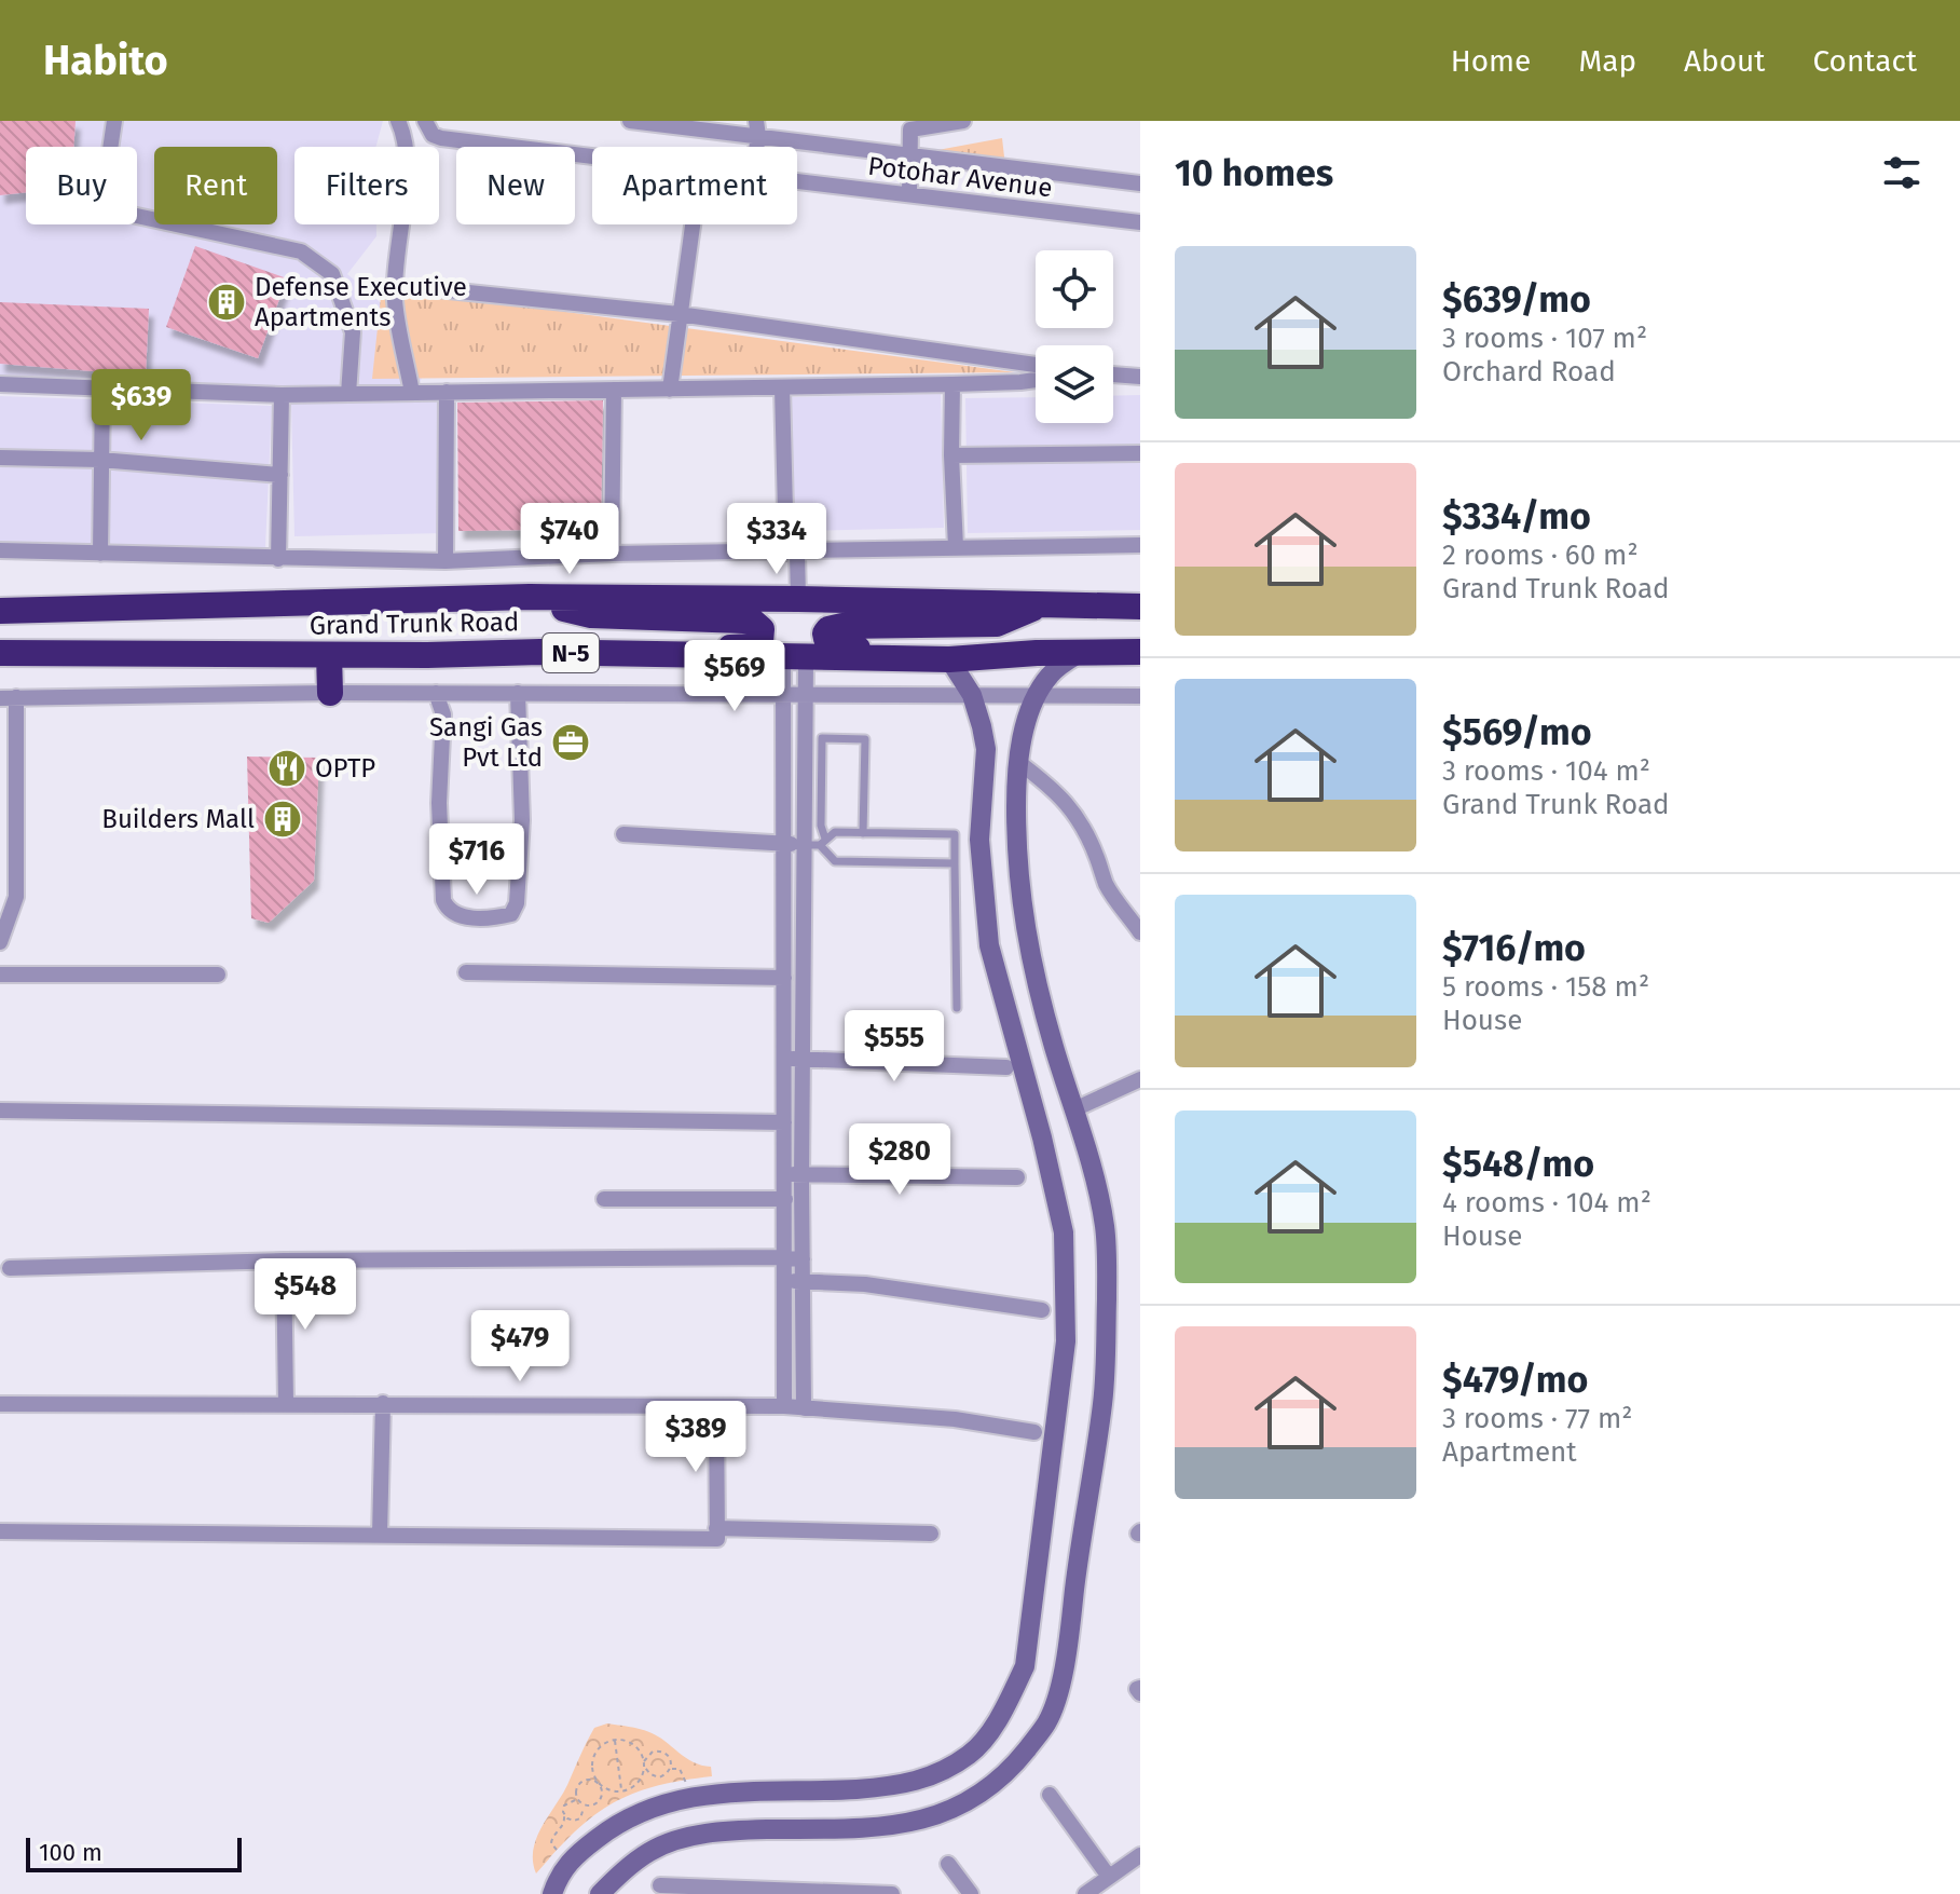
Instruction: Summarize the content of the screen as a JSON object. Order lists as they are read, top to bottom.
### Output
{
  "streets": {
    "highway": ["Grand Trunk Road", "N-5"],
    "street": ["Potohar Avenue"]
  },
  "places": {
    "building": ["Defense Executive Apartments", "Builders Mall"],
    "office": ["Sangi Gas Pvt Ltd"],
    "restaurant": ["OPTP"]
  },
  "scale_bar": "100 m",
  "page": {
    "header": "Habito",
    "nav": [
      "Home",
      "Map",
      "About",
      "Contact"
    ],
    "heading": "10 homes",
    "chip": [
      "Buy",
      "Rent",
      "Filters",
      "New",
      "Apartment"
    ],
    "list": [
      {
        "name": "$639/mo",
        "note": "3 rooms · 107 m² · Orchard Road"
      },
      {
        "name": "$334/mo",
        "note": "2 rooms · 60 m² · Grand Trunk Road"
      },
      {
        "name": "$569/mo",
        "note": "3 rooms · 104 m² · Grand Trunk Road"
      },
      {
        "name": "$716/mo",
        "note": "5 rooms · 158 m² · House"
      },
      {
        "name": "$548/mo",
        "note": "4 rooms · 104 m² · House"
      },
      {
        "name": "$479/mo",
        "note": "3 rooms · 77 m² · Apartment"
      }
    ],
    "price": [
      "$639",
      "$740",
      "$334",
      "$569",
      "$716",
      "$555",
      "$280",
      "$548",
      "$479",
      "$389"
    ],
    "scale": "100 m"
  }
}
